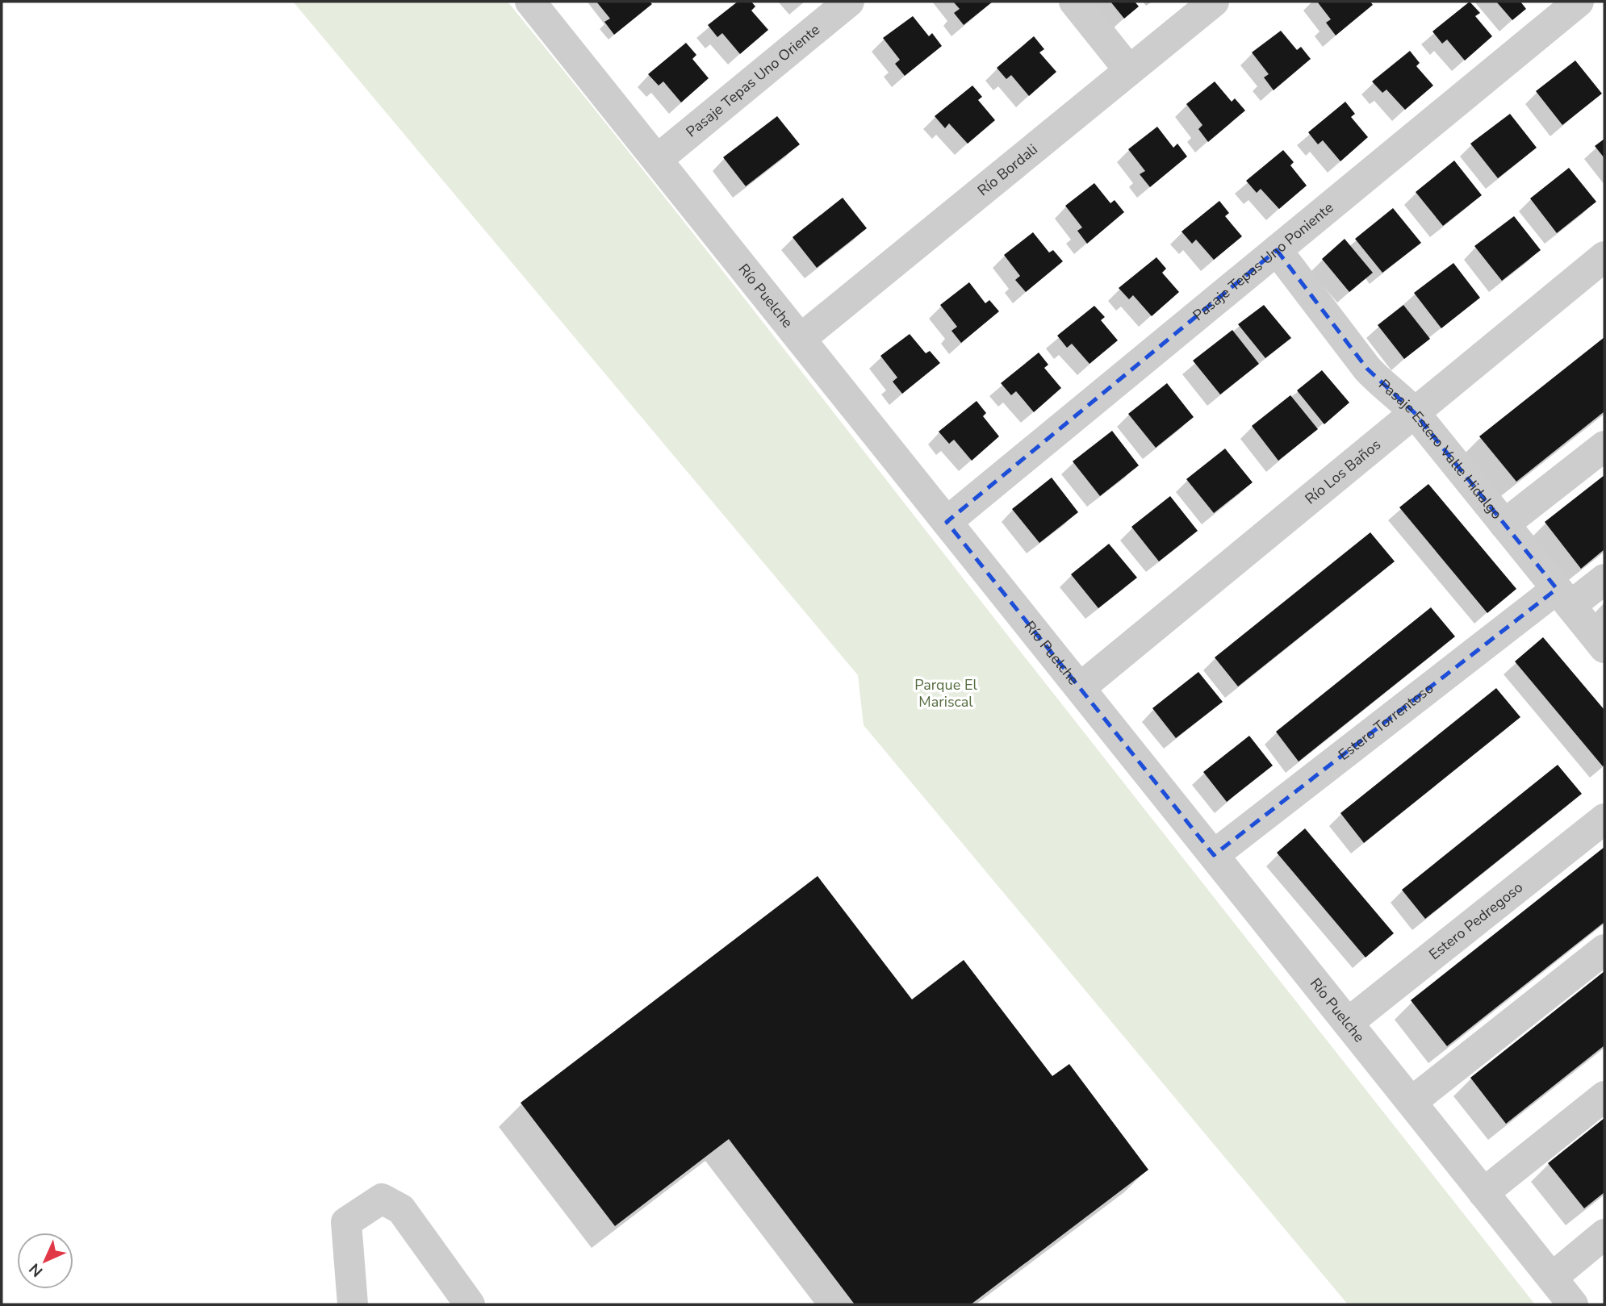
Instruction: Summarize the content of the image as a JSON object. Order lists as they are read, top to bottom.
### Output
{
  "streets": {
    "street": [
      "Pasaje Tepas Uno Oriente",
      "Río Bordali",
      "Pasaje Tepas Uno Poniente",
      "Río Puelche",
      "Pasaje Estero Valle Hidalgo",
      "Río Los Baños",
      "Estero Torrentoso",
      "Estero Pedregoso"
    ]
  },
  "crossings": [
    ["Pasaje Tepas Uno Oriente", "Río Puelche"],
    ["Río Bordali", "Río Puelche"],
    ["Pasaje Tepas Uno Poniente", "Río Puelche"],
    ["Pasaje Tepas Uno Poniente", "Pasaje Estero Valle Hidalgo"],
    ["Río Puelche", "Río Los Baños"],
    ["Río Puelche", "Estero Torrentoso"],
    ["Río Puelche", "Estero Pedregoso"],
    ["Pasaje Estero Valle Hidalgo", "Río Los Baños"],
    ["Pasaje Estero Valle Hidalgo", "Estero Torrentoso"]
  ],
  "parks": ["Parque El Mariscal"],
  "north": "bottom left"
}
